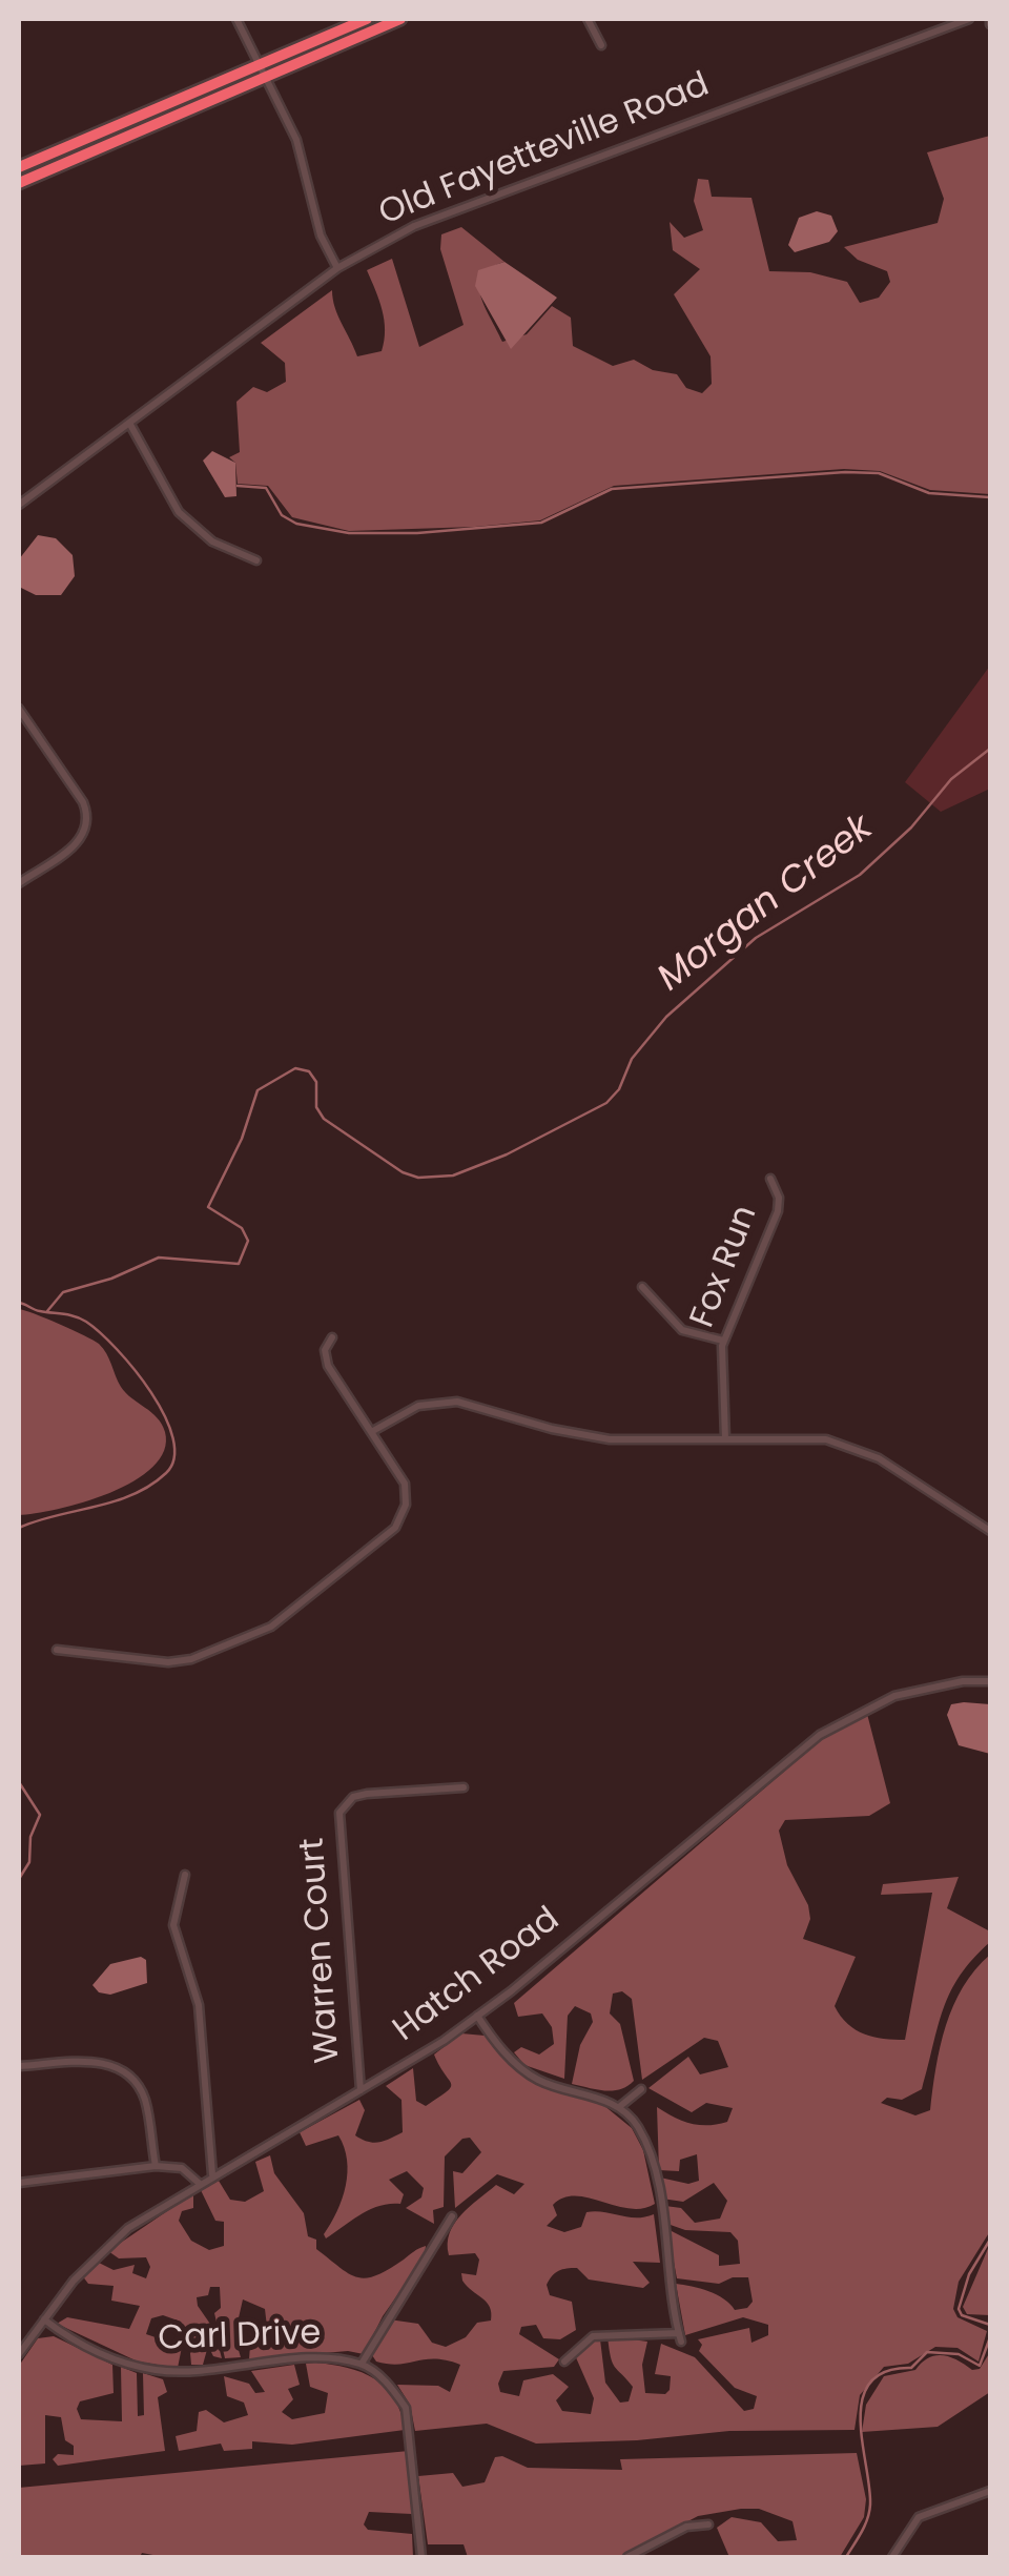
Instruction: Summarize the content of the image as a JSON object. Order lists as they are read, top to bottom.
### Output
{
  "streets": {
    "street": [
      "Old Fayetteville Road",
      "Fox Run",
      "Warren Court",
      "Hatch Road",
      "Carl Drive"
    ]
  },
  "crossings": [
    ["Warren Court", "Hatch Road"],
    ["Hatch Road", "Carl Drive"]
  ],
  "water": ["Morgan Creek"]
}
